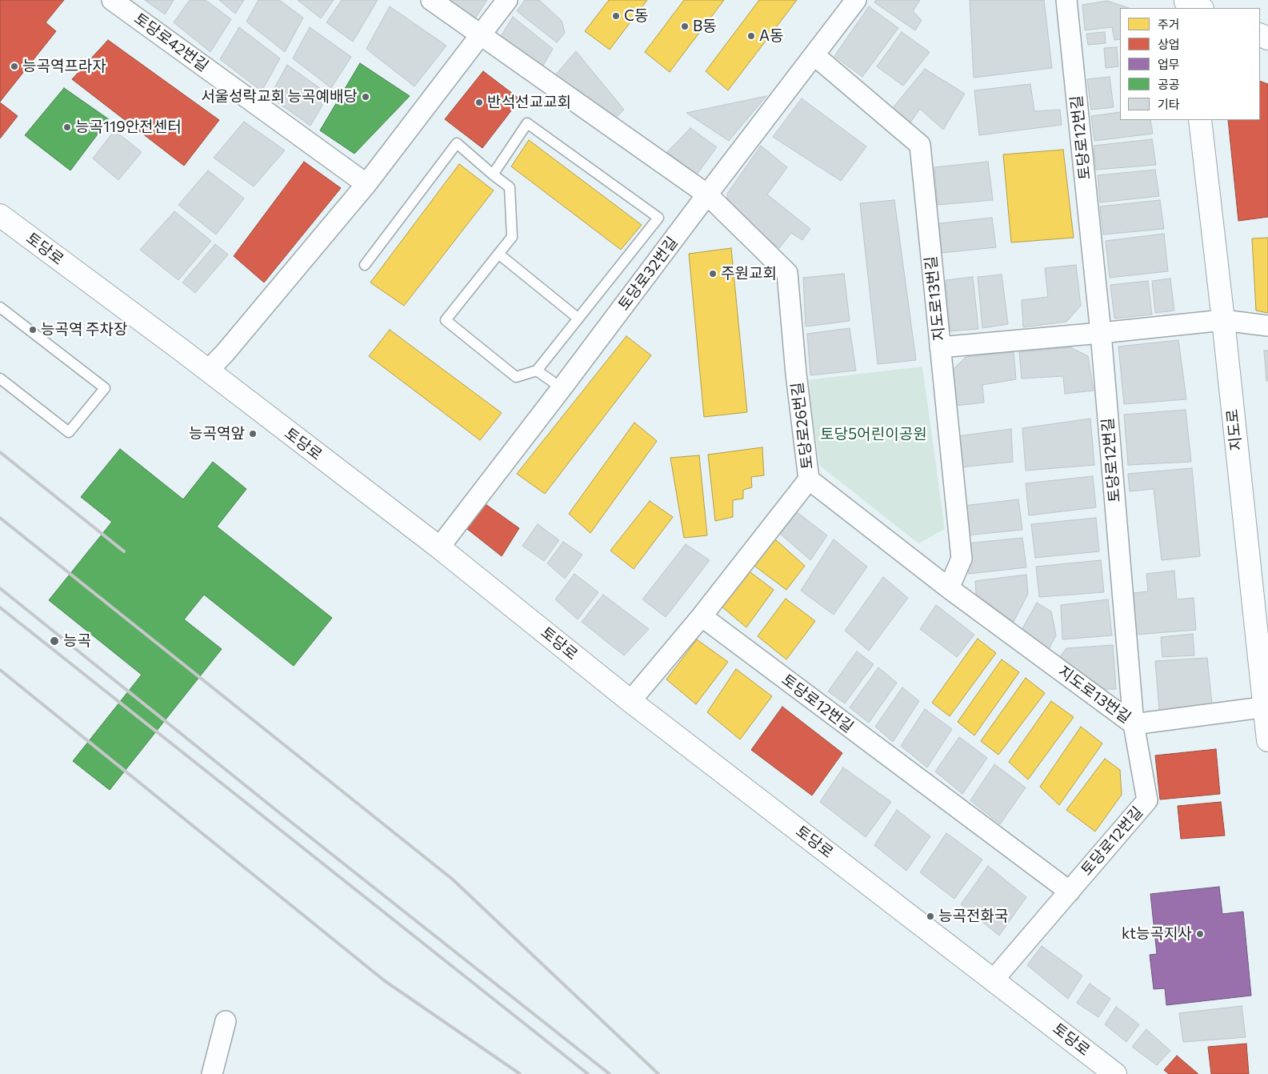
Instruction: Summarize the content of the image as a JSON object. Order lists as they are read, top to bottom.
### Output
{
  "streets": {
    "main road": ["토당로", "지도로"],
    "street": [
      "토당로42번길",
      "토당로12번길",
      "토당로32번길",
      "지도로13번길",
      "토당로26번길"
    ]
  },
  "crossings": [
    ["토당로12번길", "토당로"],
    ["토당로12번길", "지도로13번길"],
    ["토당로12번길", "토당로26번길"],
    ["토당로", "토당로32번길"],
    ["토당로", "토당로26번길"],
    ["토당로32번길", "지도로13번길"],
    ["토당로32번길", "토당로26번길"],
    ["지도로13번길", "토당로26번길"],
    ["지도로13번길", "지도로"]
  ],
  "parks": ["토당5어린이공원"],
  "places": [
    "C동",
    "B동",
    "A동",
    "능곡역프라자",
    "서울성락교회 능곡예배당",
    "반석선교교회",
    "능곡119안전센터",
    "주원교회",
    "능곡역 주차장",
    "능곡역앞",
    "능곡",
    "능곡전화국",
    "kt능곡지사"
  ],
  "legend": [
    "주거",
    "상업",
    "업무",
    "공공",
    "기타"
  ]
}
